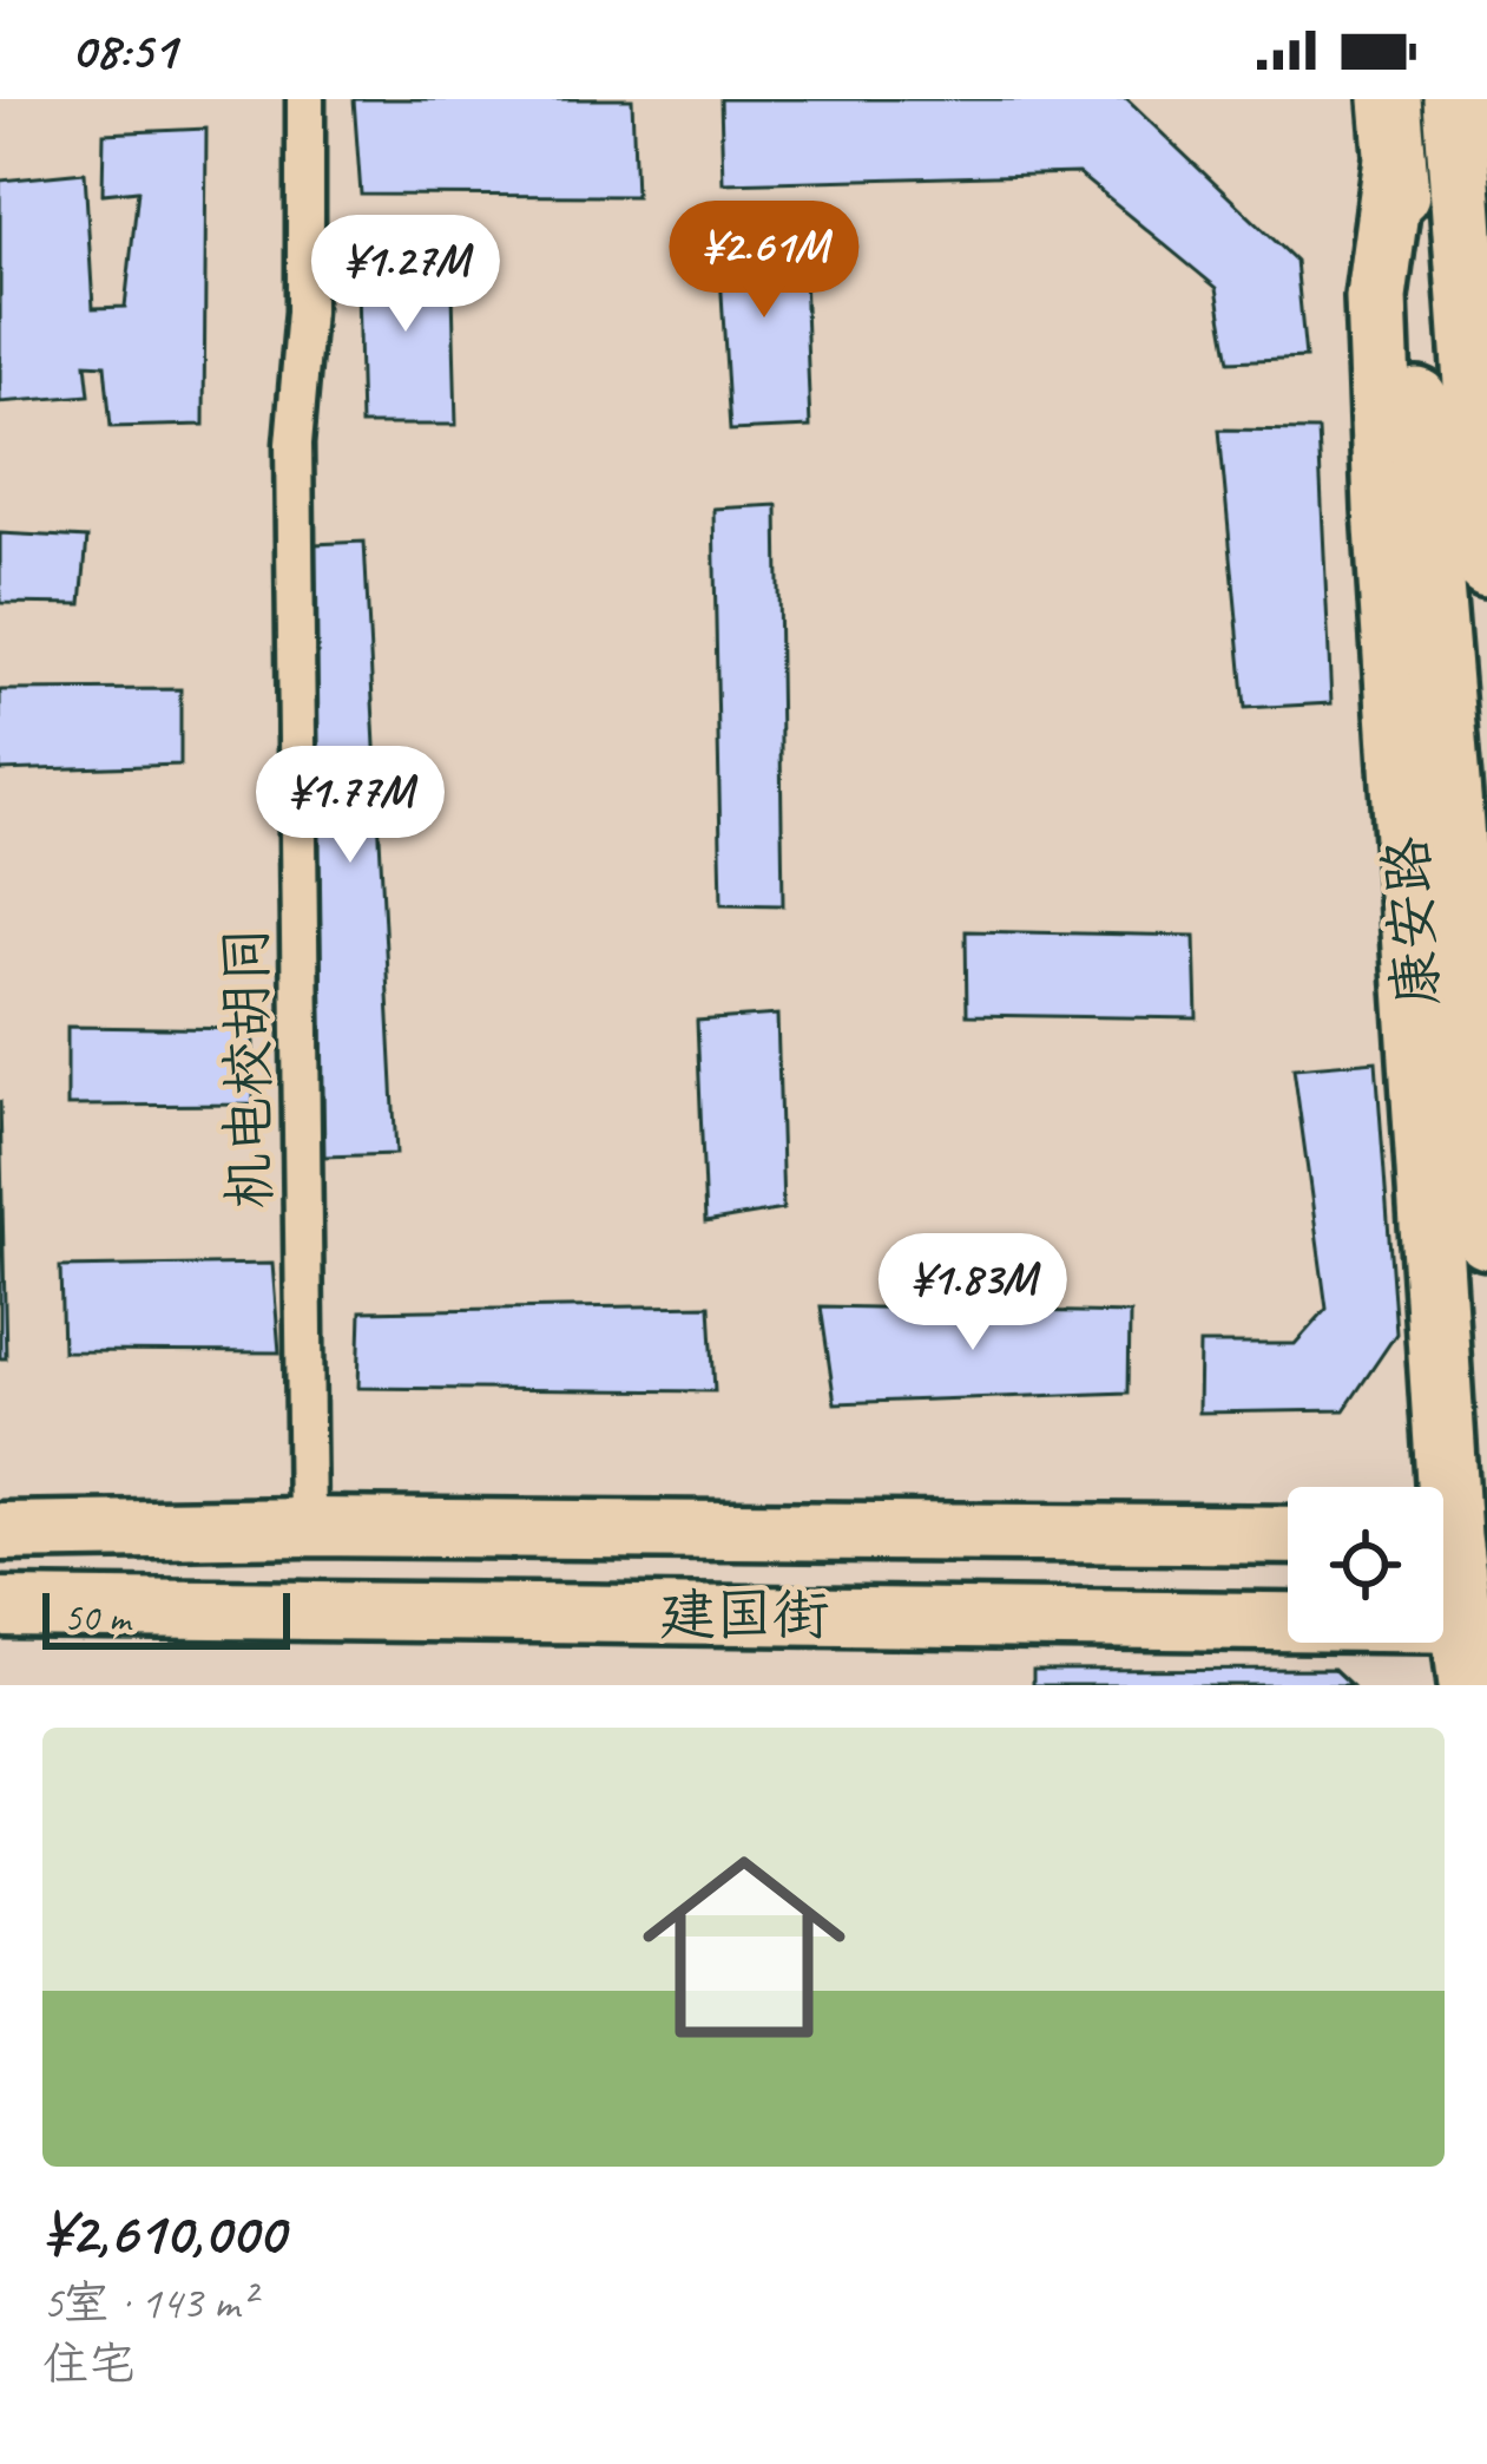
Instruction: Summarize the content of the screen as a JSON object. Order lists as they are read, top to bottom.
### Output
{
  "streets": {
    "highway": ["康安路"],
    "main road": ["建国街"],
    "street": ["机电校胡同"]
  },
  "crossings": [
    ["康安路", "建国街"],
    ["机电校胡同", "建国街"]
  ],
  "scale_bar": "50 m",
  "page": {
    "status": "08:51",
    "price": [
      "¥2.61M",
      "¥1.27M",
      "¥1.77M",
      "¥1.83M"
    ],
    "scale": "50 m",
    "list": [
      {
        "name": "¥2,610,000",
        "note": "5室 · 143 m² · 住宅"
      }
    ]
  }
}
